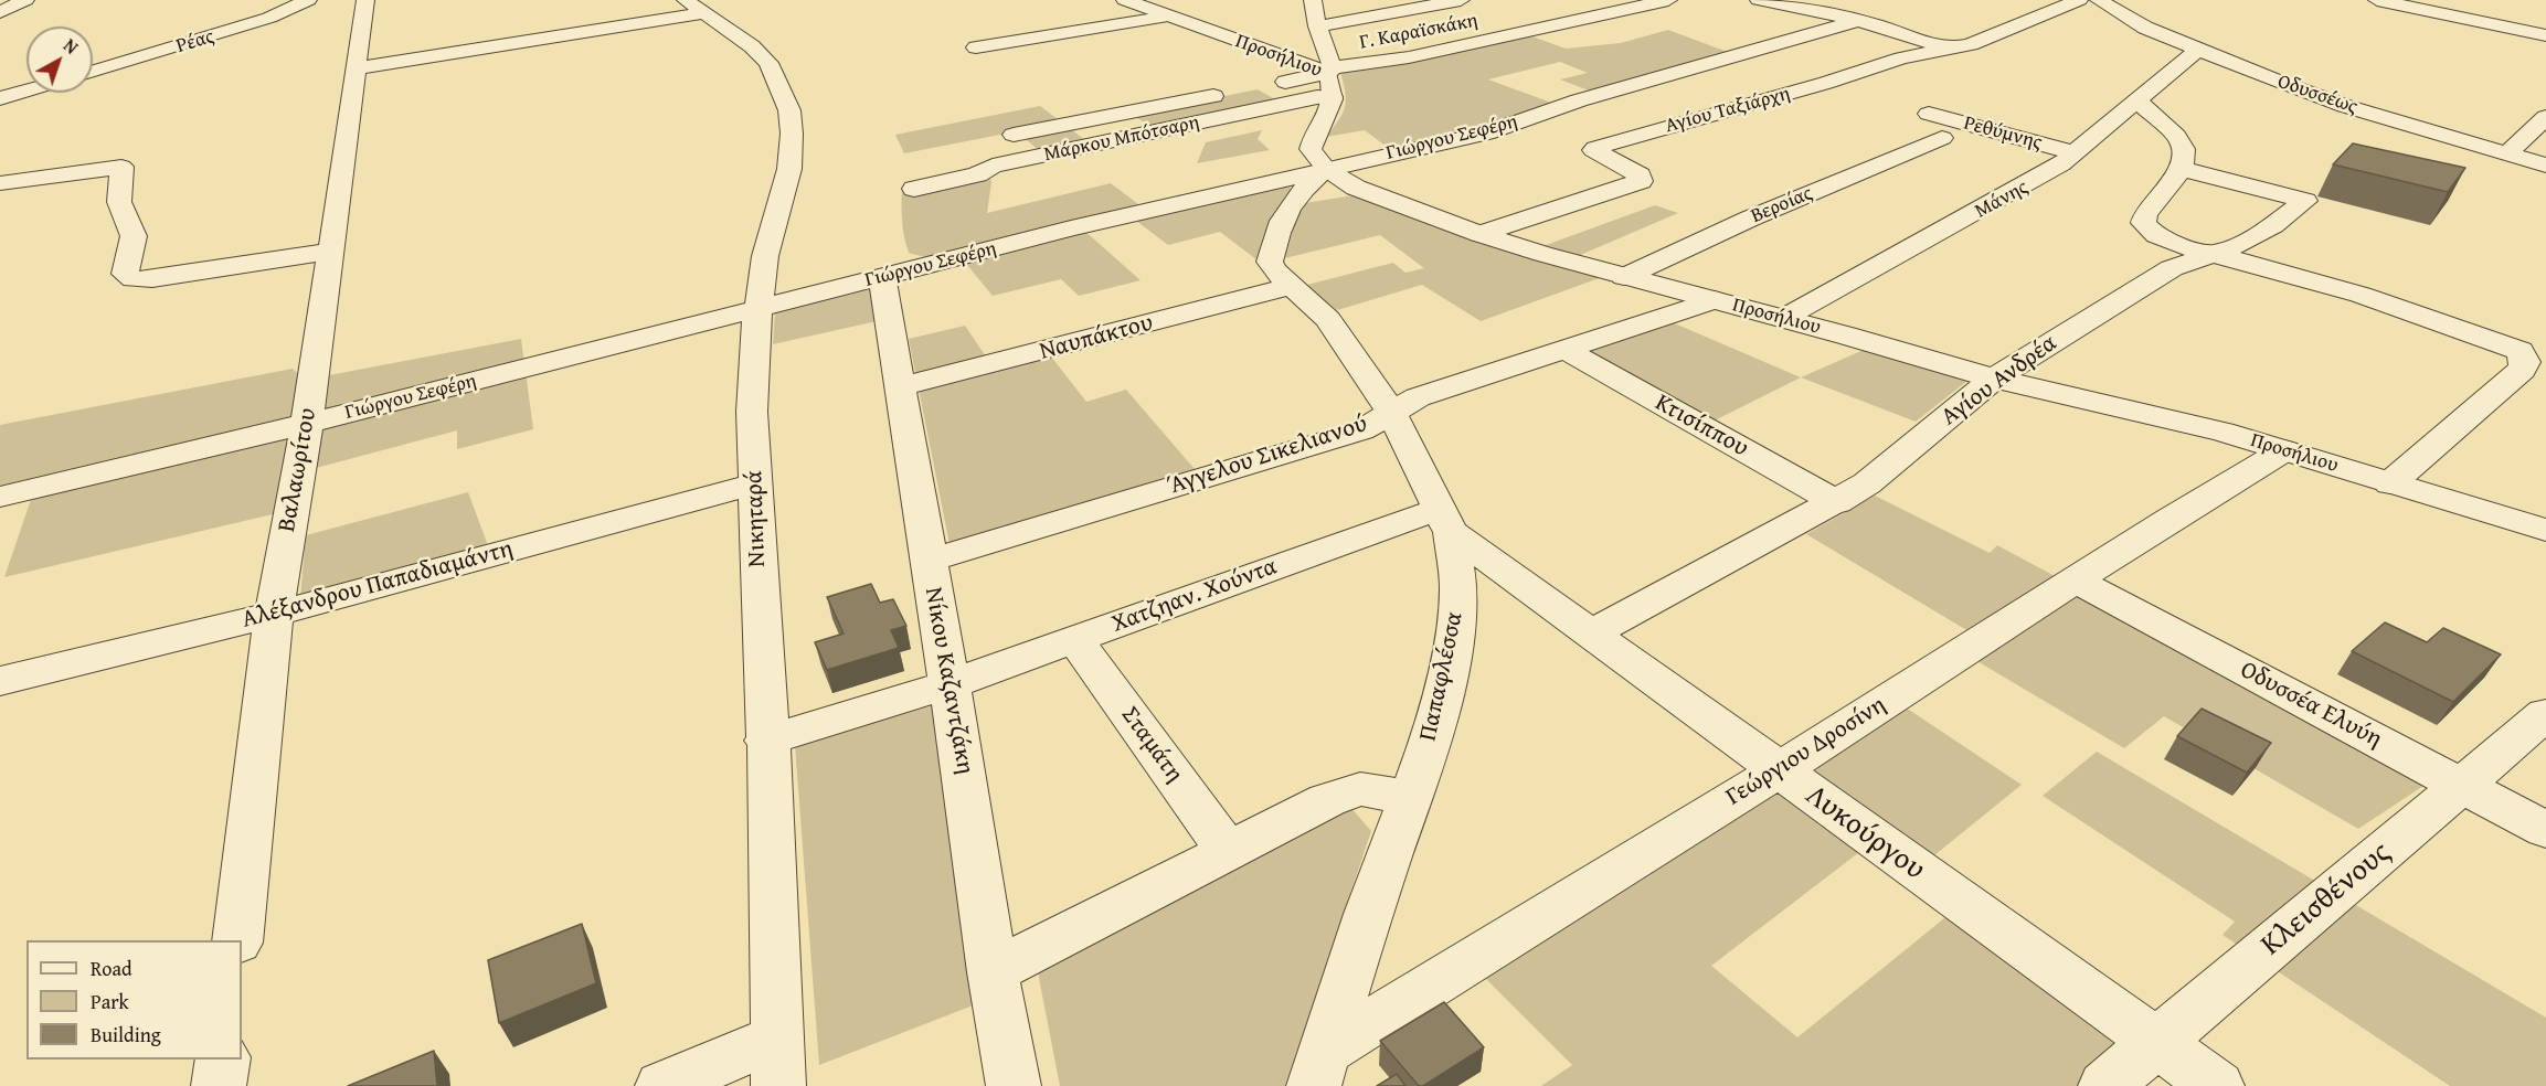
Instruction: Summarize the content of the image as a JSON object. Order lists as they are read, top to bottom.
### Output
{
  "streets": {
    "street": [
      "Γ. Καραϊσκάκη",
      "Ρέας",
      "Προσήλιου",
      "Οδυσσέως",
      "Αγίου Ταξιάρχη",
      "Ρεθύμνης",
      "Γιώργου Σεφέρη",
      "Μάρκου Μπότσαρη",
      "Μάνης",
      "Βεροίας",
      "Ναυπάκτου",
      "Αγίου Ανδρέα",
      "Κτισίππου",
      "Άγγελου Σικελιανού",
      "Βαλαωρίτου",
      "Νικηταρά",
      "Αλέξανδρου Παπαδιαμάντη",
      "Χατζηαν. Χούντα",
      "Παπαφλέσσα",
      "Νίκου Καζαντζάκη",
      "Οδυσσέα Ελυύη",
      "Σταμάτη",
      "Γεώργιου Δροσίνη",
      "Λυκούργου",
      "Κλεισθένους"
    ]
  },
  "crossings": [
    ["Γ. Καραϊσκάκη", "Προσήλιου"],
    ["Γ. Καραϊσκάκη", "Μάρκου Μπότσαρη"],
    ["Προσήλιου", "Αγίου Ταξιάρχη"],
    ["Προσήλιου", "Γιώργου Σεφέρη"],
    ["Προσήλιου", "Μάρκου Μπότσαρη"],
    ["Προσήλιου", "Μάνης"],
    ["Προσήλιου", "Βεροίας"],
    ["Προσήλιου", "Αγίου Ανδρέα"],
    ["Προσήλιου", "Άγγελου Σικελιανού"],
    ["Προσήλιου", "Παπαφλέσσα"],
    ["Προσήλιου", "Γεώργιου Δροσίνη"],
    ["Οδυσσέως", "Μάνης"],
    ["Ρεθύμνης", "Μάνης"],
    ["Γιώργου Σεφέρη", "Βαλαωρίτου"],
    ["Γιώργου Σεφέρη", "Νικηταρά"],
    ["Γιώργου Σεφέρη", "Παπαφλέσσα"],
    ["Γιώργου Σεφέρη", "Νίκου Καζαντζάκη"],
    ["Ναυπάκτου", "Παπαφλέσσα"],
    ["Ναυπάκτου", "Νίκου Καζαντζάκη"],
    ["Αγίου Ανδρέα", "Κτισίππου"],
    ["Αγίου Ανδρέα", "Λυκούργου"],
    ["Κτισίππου", "Άγγελου Σικελιανού"],
    ["Άγγελου Σικελιανού", "Παπαφλέσσα"],
    ["Άγγελου Σικελιανού", "Νίκου Καζαντζάκη"],
    ["Βαλαωρίτου", "Αλέξανδρου Παπαδιαμάντη"],
    ["Νικηταρά", "Αλέξανδρου Παπαδιαμάντη"],
    ["Νικηταρά", "Χατζηαν. Χούντα"],
    ["Χατζηαν. Χούντα", "Παπαφλέσσα"],
    ["Χατζηαν. Χούντα", "Νίκου Καζαντζάκη"],
    ["Χατζηαν. Χούντα", "Σταμάτη"],
    ["Χατζηαν. Χούντα", "Λυκούργου"],
    ["Παπαφλέσσα", "Γεώργιου Δροσίνη"],
    ["Παπαφλέσσα", "Λυκούργου"],
    ["Οδυσσέα Ελυύη", "Γεώργιου Δροσίνη"],
    ["Οδυσσέα Ελυύη", "Κλεισθένους"],
    ["Γεώργιου Δροσίνη", "Λυκούργου"],
    ["Λυκούργου", "Κλεισθένους"]
  ],
  "legend": ["Road", "Park", "Building"],
  "north": "top right"
}
